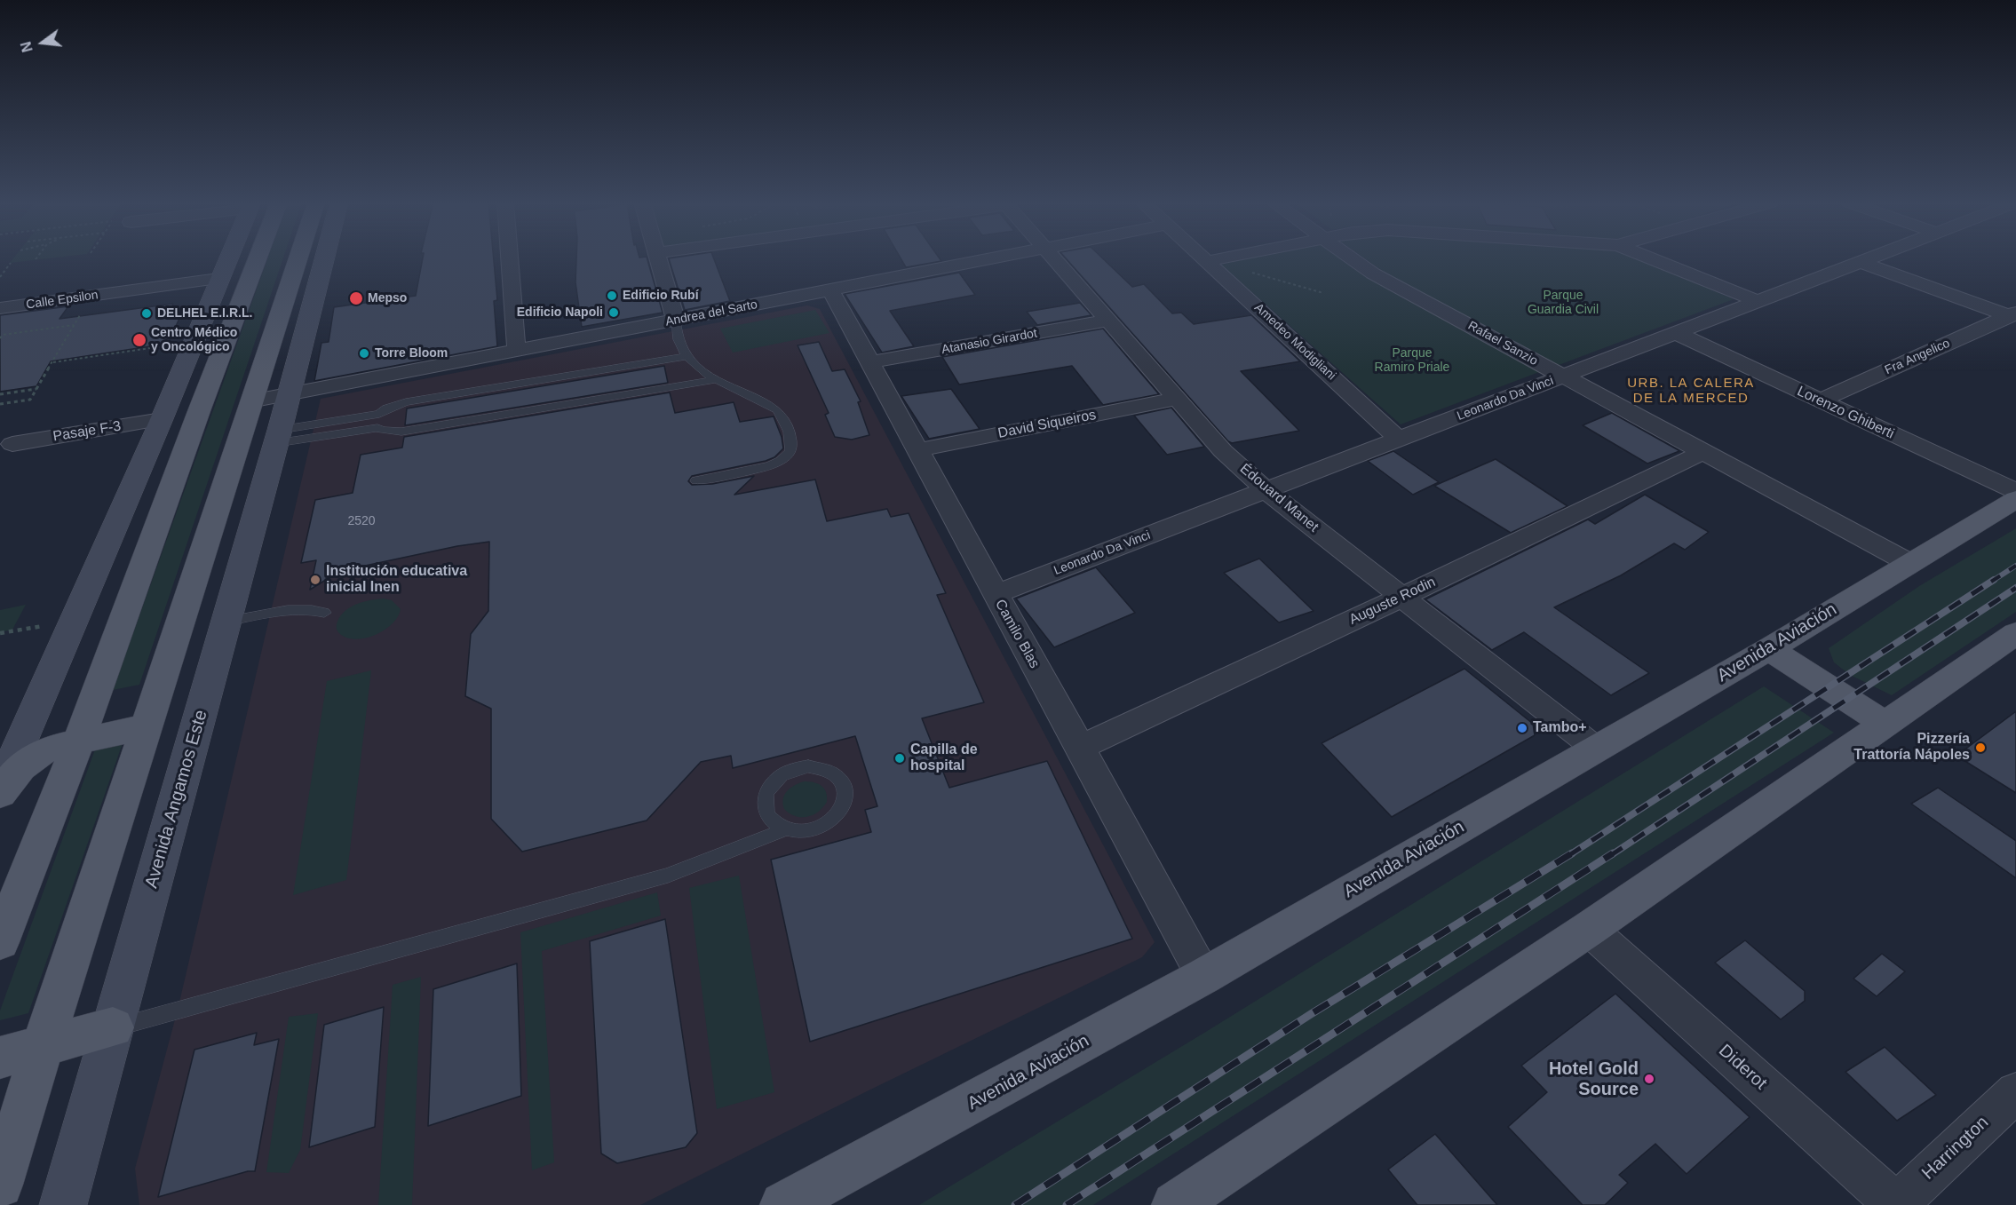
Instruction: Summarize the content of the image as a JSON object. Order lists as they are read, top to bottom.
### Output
{
  "streets": {
    "main road": ["Avenida Aviación", "Avenida Angamos Este"],
    "street": [
      "Calle Epsilon",
      "Andrea del Sarto",
      "Atanasio Girardot",
      "Amedeo Modigliani",
      "Rafael Sanzio",
      "Fra Angelico",
      "Leonardo Da Vinci",
      "Lorenzo Ghiberti",
      "David Siqueiros",
      "Pasaje F-3",
      "Édouard Manet",
      "Auguste Rodin",
      "Camilo Blas",
      "Diderot",
      "Harrington"
    ]
  },
  "crossings": [
    ["Andrea del Sarto", "Camilo Blas"],
    ["Andrea del Sarto", "Avenida Angamos Este"],
    ["Atanasio Girardot", "Édouard Manet"],
    ["Atanasio Girardot", "Camilo Blas"],
    ["Amedeo Modigliani", "Leonardo Da Vinci"],
    ["Rafael Sanzio", "Leonardo Da Vinci"],
    ["Rafael Sanzio", "Auguste Rodin"],
    ["Rafael Sanzio", "Avenida Aviación"],
    ["Fra Angelico", "Lorenzo Ghiberti"],
    ["Leonardo Da Vinci", "Lorenzo Ghiberti"],
    ["Leonardo Da Vinci", "Édouard Manet"],
    ["Leonardo Da Vinci", "Camilo Blas"],
    ["David Siqueiros", "Édouard Manet"],
    ["David Siqueiros", "Camilo Blas"],
    ["Édouard Manet", "Auguste Rodin"],
    ["Édouard Manet", "Avenida Aviación"],
    ["Auguste Rodin", "Camilo Blas"],
    ["Camilo Blas", "Avenida Aviación"],
    ["Diderot", "Harrington"]
  ],
  "districts": ["URB. LA CALERA DE LA MERCED"],
  "parks": ["Parque Guardia Civil", "Parque Ramiro Priale"],
  "places": [
    "Edificio Rubí",
    "Mepso",
    "Edificio Napoli",
    "DELHEL E.I.R.L.",
    "Centro Médico y Oncológico",
    "Torre Bloom",
    "Institución educativa inicial Inen",
    "Tambo+",
    "Pizzería Trattoría Nápoles",
    "Capilla de hospital",
    "Hotel Gold Source"
  ],
  "house_numbers": ["2520"],
  "north": "left"
}
